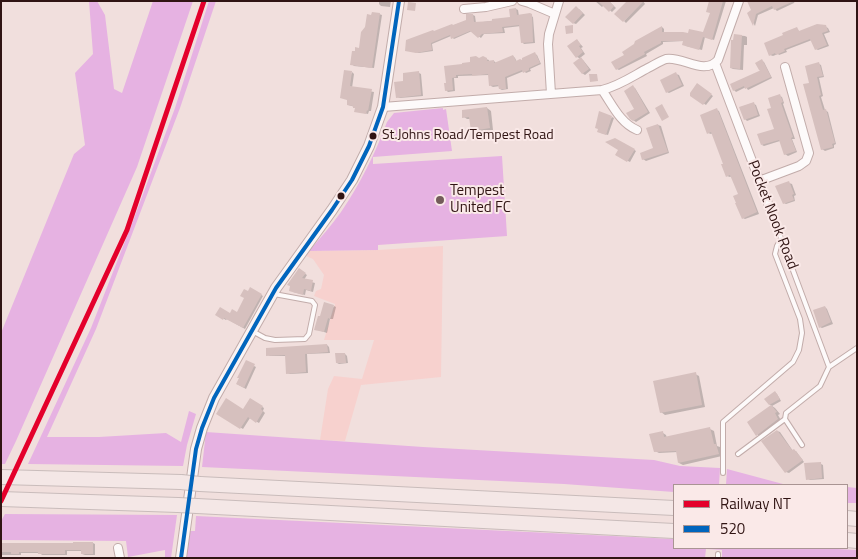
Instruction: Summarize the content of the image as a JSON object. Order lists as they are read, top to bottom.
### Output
{
  "streets": {
    "street": ["Pocket Nook Road"]
  },
  "places": ["St.Johns Road/Tempest Road", "Tempest United FC"],
  "lines": ["rail line NT", "transit line 520"],
  "legend": ["Railway NT", "520"]
}
